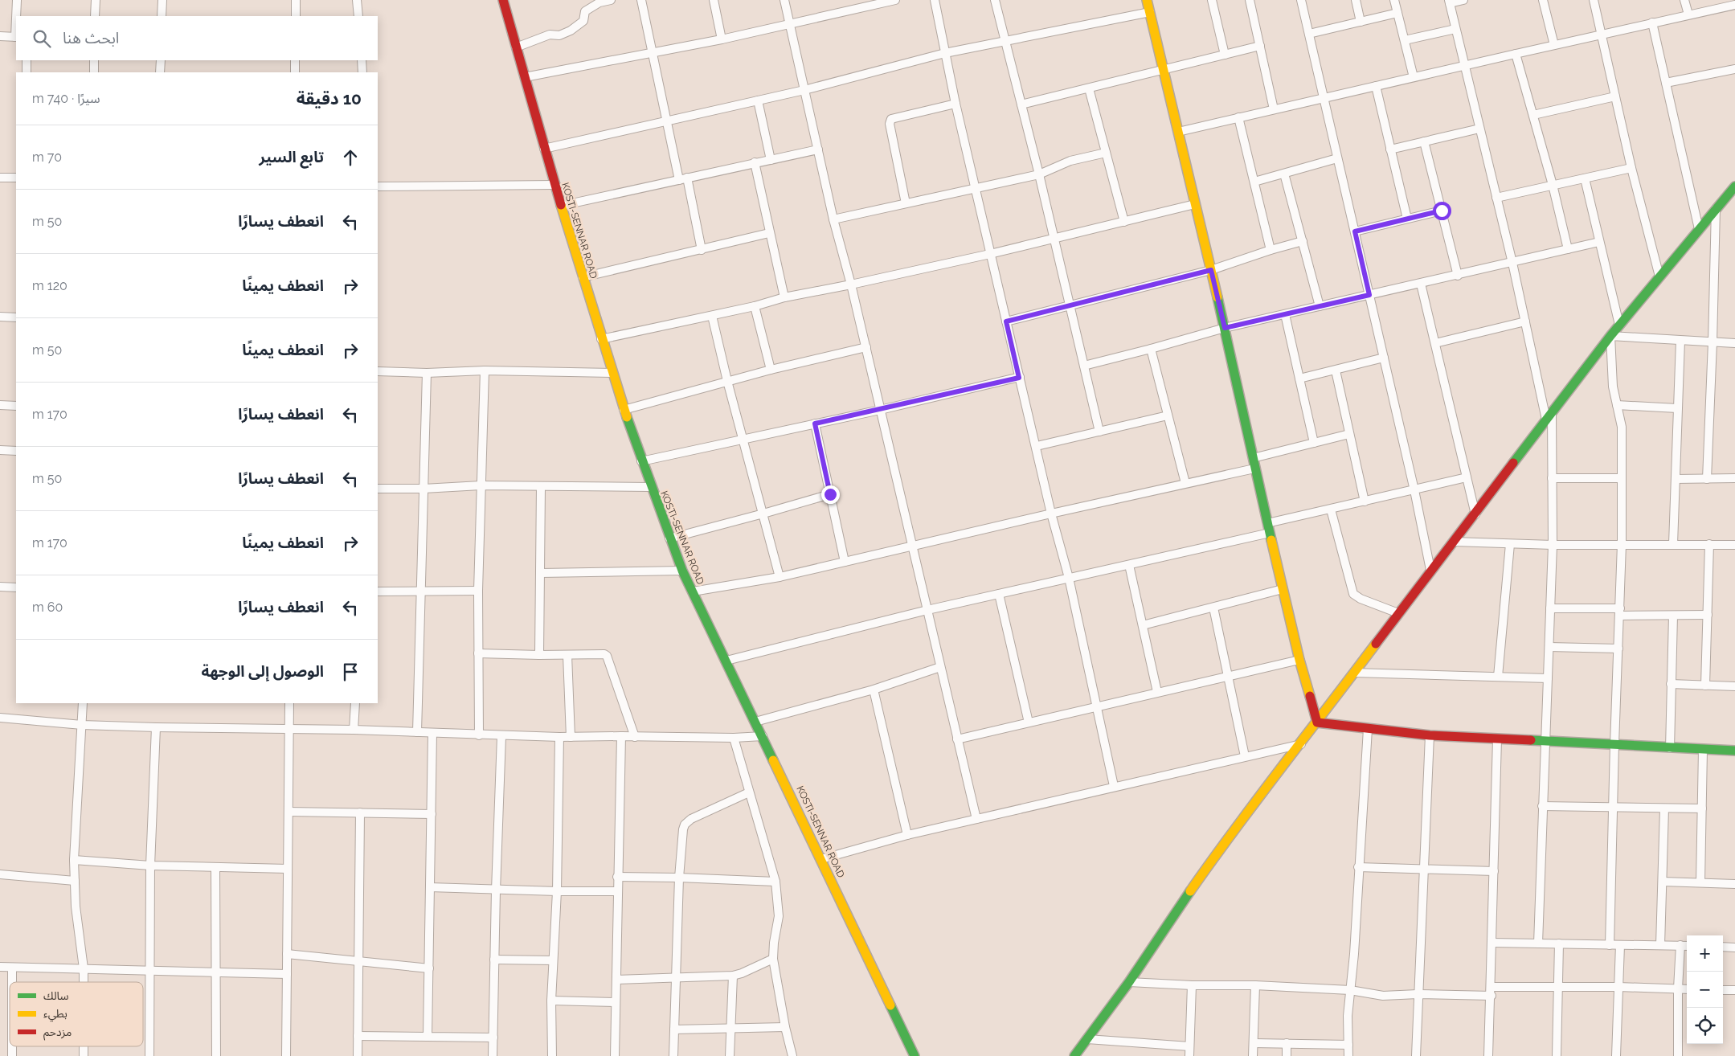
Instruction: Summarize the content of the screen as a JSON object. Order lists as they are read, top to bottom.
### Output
{
  "streets": {
    "main road": ["KOSTI-SENNAR ROAD"]
  },
  "legend": ["سالك", "بطيء", "مزدحم"],
  "page": {
    "search": "ابحث هنا",
    "heading": ["10 دقيقة", "سيرًا · 740 m"],
    "list": [
      ["تابع السير", "70 m"],
      ["انعطف يسارًا", "50 m"],
      ["انعطف يمينًا", "120 m"],
      ["انعطف يمينًا", "50 m"],
      ["انعطف يسارًا", "170 m"],
      ["انعطف يسارًا", "50 m"],
      ["انعطف يمينًا", "170 m"],
      ["انعطف يسارًا", "60 m"],
      "الوصول إلى الوجهة"
    ],
    "map_buttons": ["+", "−"]
  }
}
